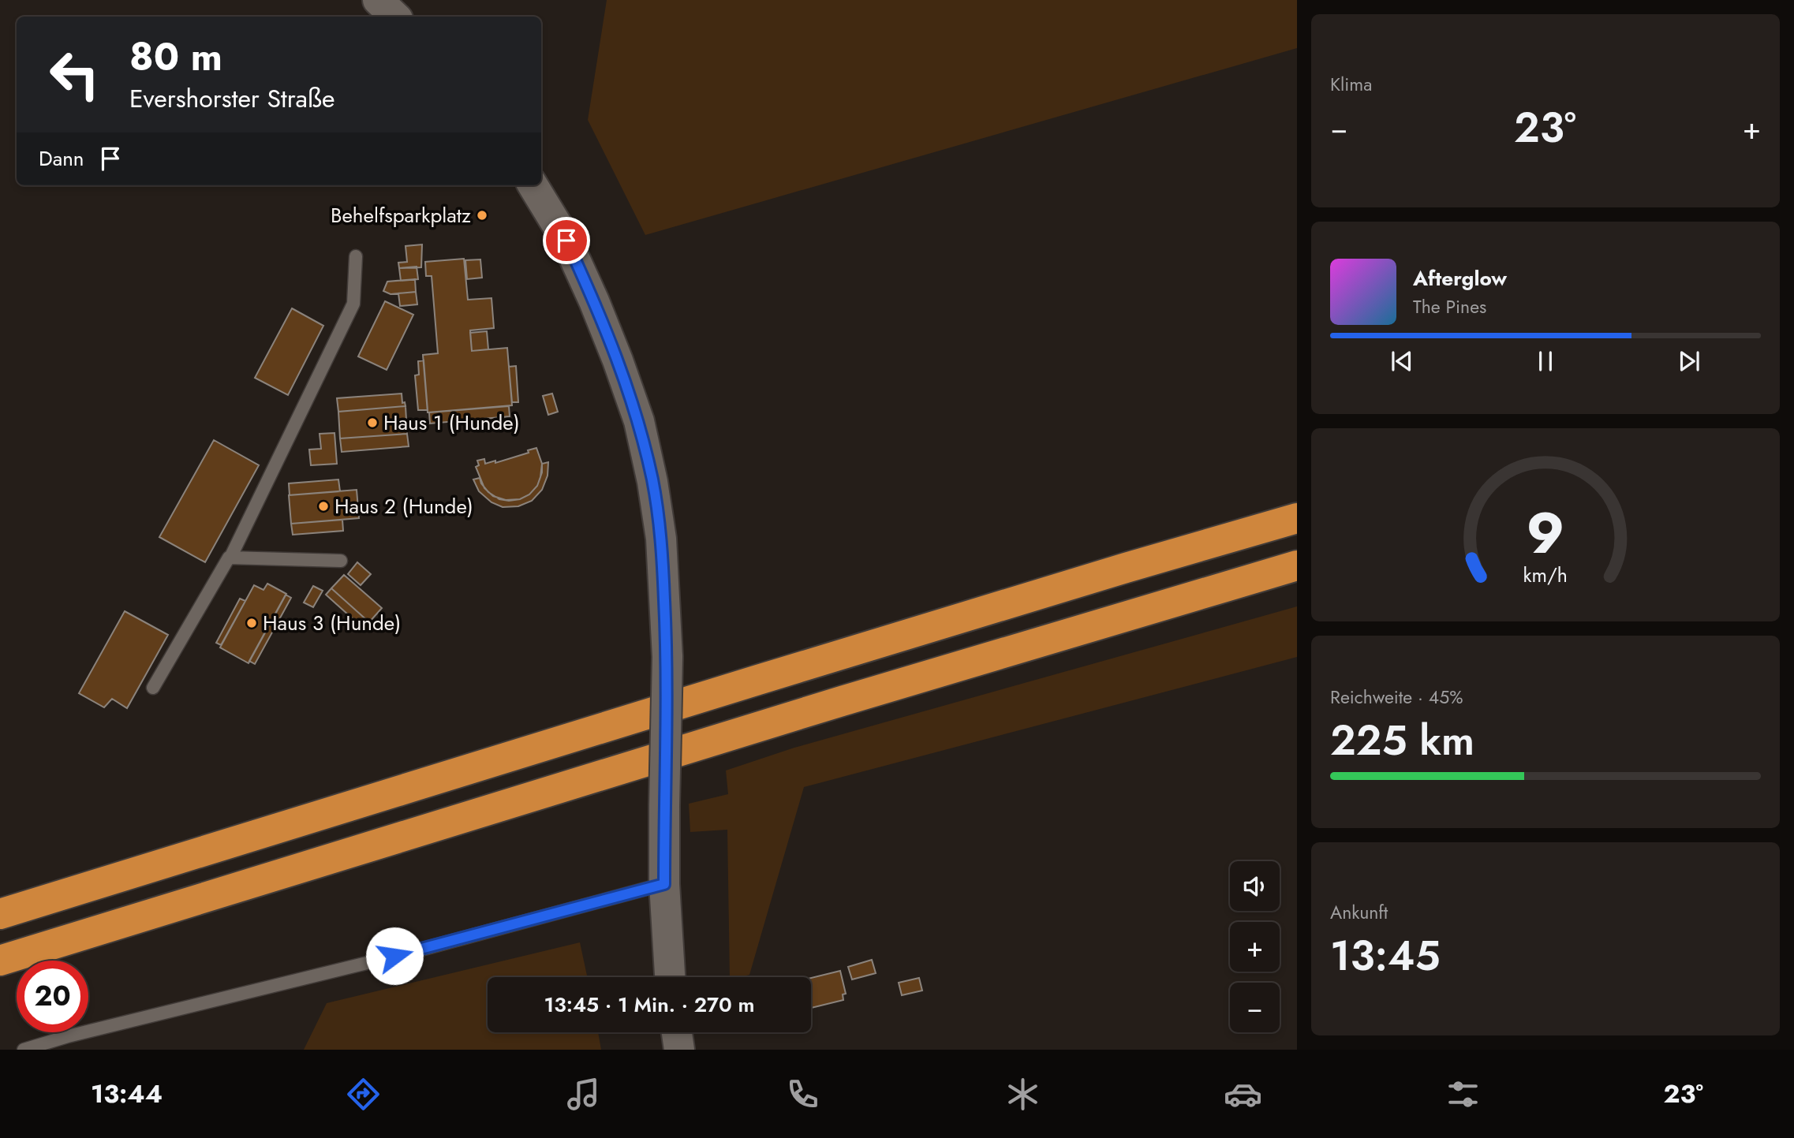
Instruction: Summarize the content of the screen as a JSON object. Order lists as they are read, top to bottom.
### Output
{
  "places": [
    "Behelfsparkplatz",
    "Haus 1 (Hunde)",
    "Haus 2 (Hunde)",
    "Haus 3 (Hunde)"
  ],
  "page": {
    "tile": [
      "Klima",
      ["Reichweite · 45%", "225 km"],
      ["Ankunft", "13:45"]
    ],
    "turn": ["80 m", "Evershorster Straße"],
    "heat": ["−", "23°", "+"],
    "then": "Dann",
    "song": ["Afterglow", "The Pines"],
    "map_buttons": ["+", "−"],
    "limit": "20",
    "trip": "13:45 · 1 Min. · 270 m",
    "tabs": ["13:44", "23°"],
    "gauge": ["9", "km/h"]
  }
}
